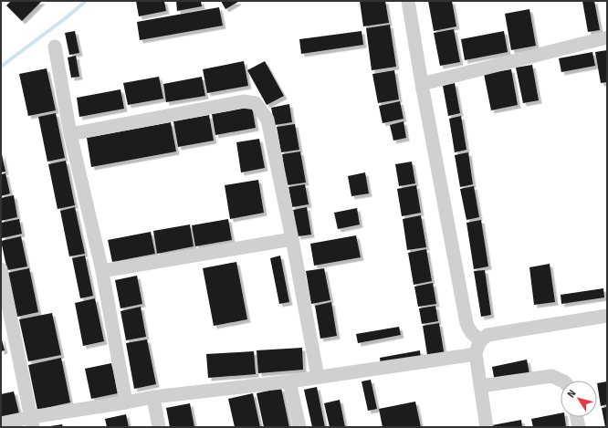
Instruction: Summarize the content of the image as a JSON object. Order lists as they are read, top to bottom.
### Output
{
  "north": "top left"
}
